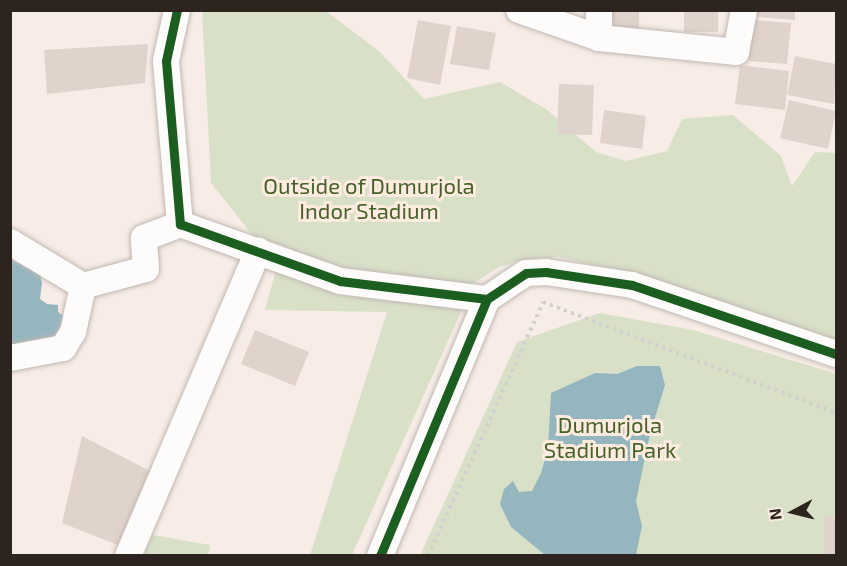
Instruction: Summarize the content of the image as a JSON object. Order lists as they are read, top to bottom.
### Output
{
  "parks": ["Outside of Dumurjola Indor Stadium", "Dumurjola Stadium Park"],
  "north": "left"
}
